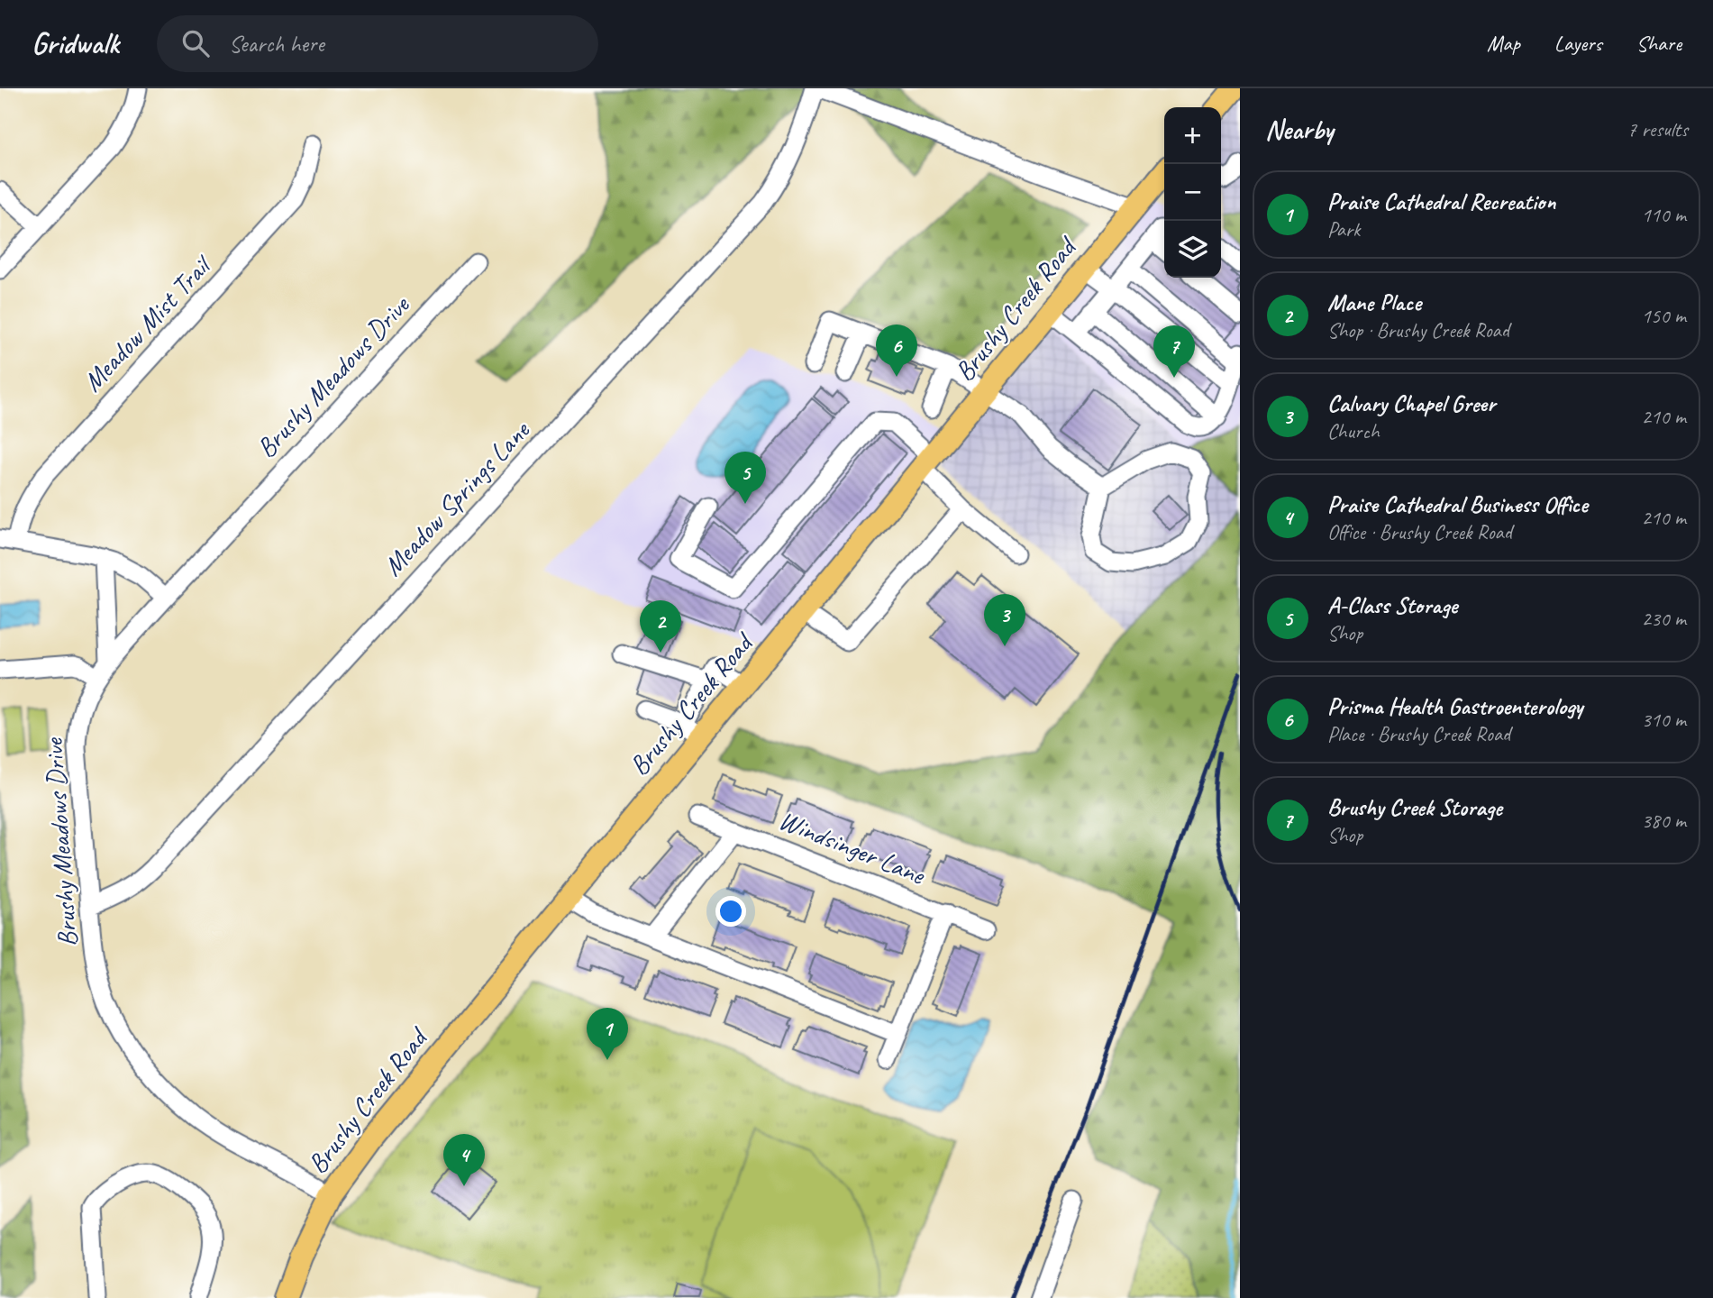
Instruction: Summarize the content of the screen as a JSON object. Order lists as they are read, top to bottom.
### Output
{
  "streets": {
    "main road": ["Brushy Creek Road"],
    "street": [
      "Meadow Mist Trail",
      "Brushy Meadows Drive",
      "Meadow Springs Lane",
      "Windsinger Lane"
    ]
  },
  "crossings": [
    ["Brushy Creek Road", "Brushy Meadows Drive"],
    ["Brushy Meadows Drive", "Meadow Springs Lane"]
  ],
  "page": {
    "header": "Gridwalk",
    "search": "Search here",
    "nav": ["Map", "Layers", "Share"],
    "heading": ["Nearby", "7 results"],
    "map_buttons": ["+", "−"],
    "list": [
      {
        "mark": "1",
        "name": "Praise Cathedral Recreation",
        "note": "Park",
        "value": "110 m"
      },
      {
        "mark": "2",
        "name": "Mane Place",
        "note": "Shop · Brushy Creek Road",
        "value": "150 m"
      },
      {
        "mark": "3",
        "name": "Calvary Chapel Greer",
        "note": "Church",
        "value": "210 m"
      },
      {
        "mark": "4",
        "name": "Praise Cathedral Business Office",
        "note": "Office · Brushy Creek Road",
        "value": "210 m"
      },
      {
        "mark": "5",
        "name": "A-Class Storage",
        "note": "Shop",
        "value": "230 m"
      },
      {
        "mark": "6",
        "name": "Prisma Health Gastroenterology",
        "note": "Place · Brushy Creek Road",
        "value": "310 m"
      },
      {
        "mark": "7",
        "name": "Brushy Creek Storage",
        "note": "Shop",
        "value": "380 m"
      }
    ],
    "pins": [
      "6",
      "7",
      "5",
      "3",
      "2",
      "1",
      "4"
    ]
  }
}
